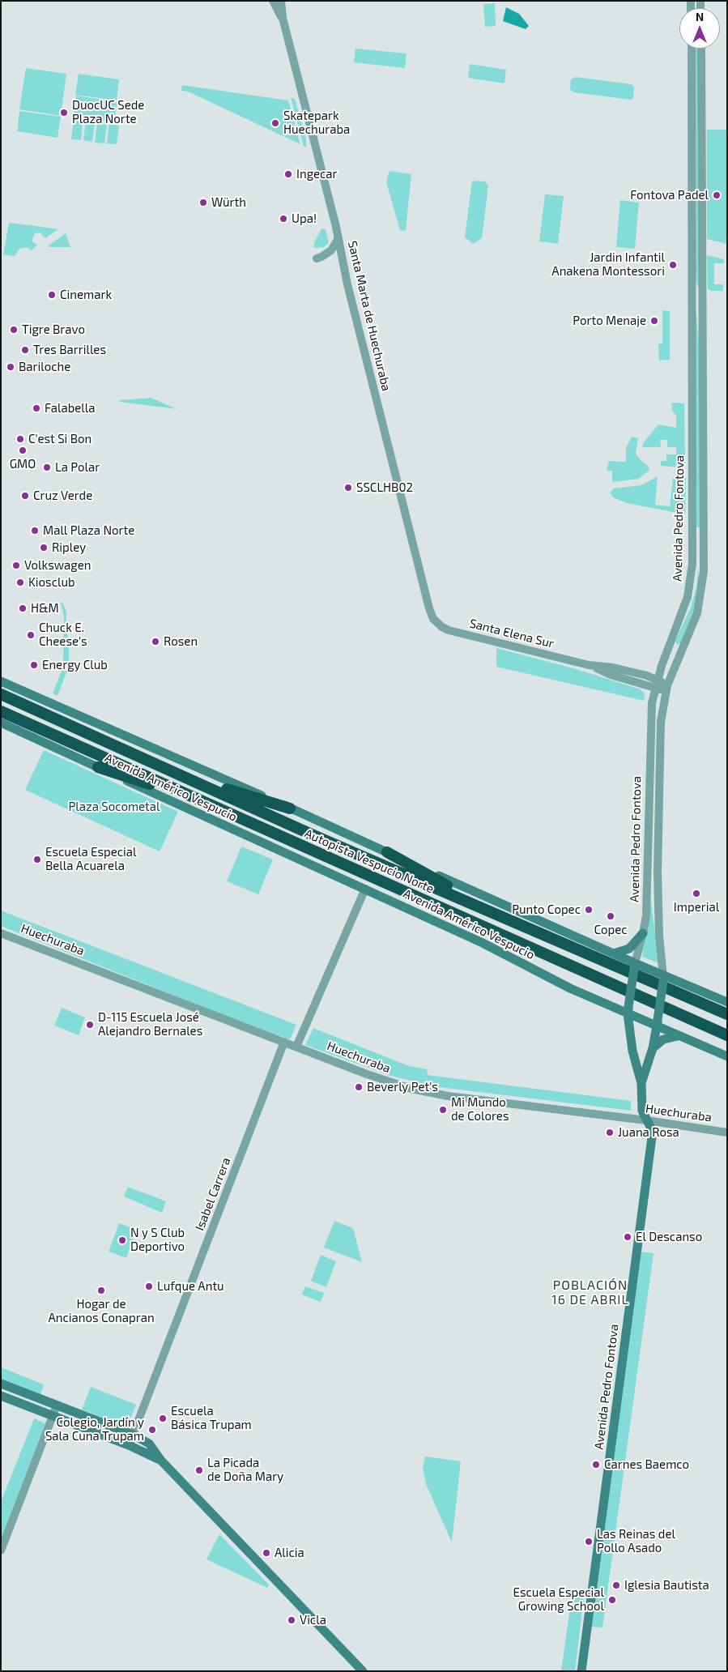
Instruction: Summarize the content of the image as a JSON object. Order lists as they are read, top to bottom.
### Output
{
  "streets": {
    "highway": ["Autopista Vespucio Norte"],
    "main road": ["Avenida Pedro Fontova", "Avenida Américo Vespucio"],
    "street": [
      "Santa Marta de Huechuraba",
      "Santa Elena Sur",
      "Huechuraba",
      "Isabel Carrera"
    ]
  },
  "crossings": [
    ["Santa Marta de Huechuraba", "Santa Elena Sur"],
    ["Avenida Pedro Fontova", "Santa Elena Sur"],
    ["Avenida Pedro Fontova", "Avenida Américo Vespucio"],
    ["Avenida Pedro Fontova", "Huechuraba"],
    ["Huechuraba", "Isabel Carrera"]
  ],
  "districts": ["POBLACIÓN 16 DE ABRIL"],
  "parks": ["Plaza Socometal"],
  "places": [
    "DuocUC Sede Plaza Norte",
    "Skatepark Huechuraba",
    "Ingecar",
    "Fontova Padel",
    "Würth",
    "Upa!",
    "Jardin Infantil Anakena Montessori",
    "Cinemark",
    "Porto Menaje",
    "Tigre Bravo",
    "Tres Barrilles",
    "Bariloche",
    "Falabella",
    "C'est Si Bon",
    "GMO",
    "La Polar",
    "SSCLHB02",
    "Cruz Verde",
    "Mall Plaza Norte",
    "Ripley",
    "Volkswagen",
    "Kiosclub",
    "H&M",
    "Chuck E. Cheese's",
    "Rosen",
    "Energy Club",
    "Escuela Especial Bella Acuarela",
    "Imperial",
    "Punto Copec",
    "Copec",
    "D-115 Escuela José Alejandro Bernales",
    "Beverly Pet's",
    "Mi Mundo de Colores",
    "Juana Rosa",
    "El Descanso",
    "N y S Club Deportivo",
    "Lufque Antu",
    "Hogar de Ancianos Conapran",
    "Escuela Básica Trupam",
    "Colegio, Jardín y Sala Cuna Trupam",
    "Carnes Baemco",
    "La Picada de Doña Mary",
    "Las Reinas del Pollo Asado",
    "Alicia",
    "Iglesia Bautista",
    "Escuela Especial Growing School",
    "Vicla"
  ],
  "north": "top"
}
